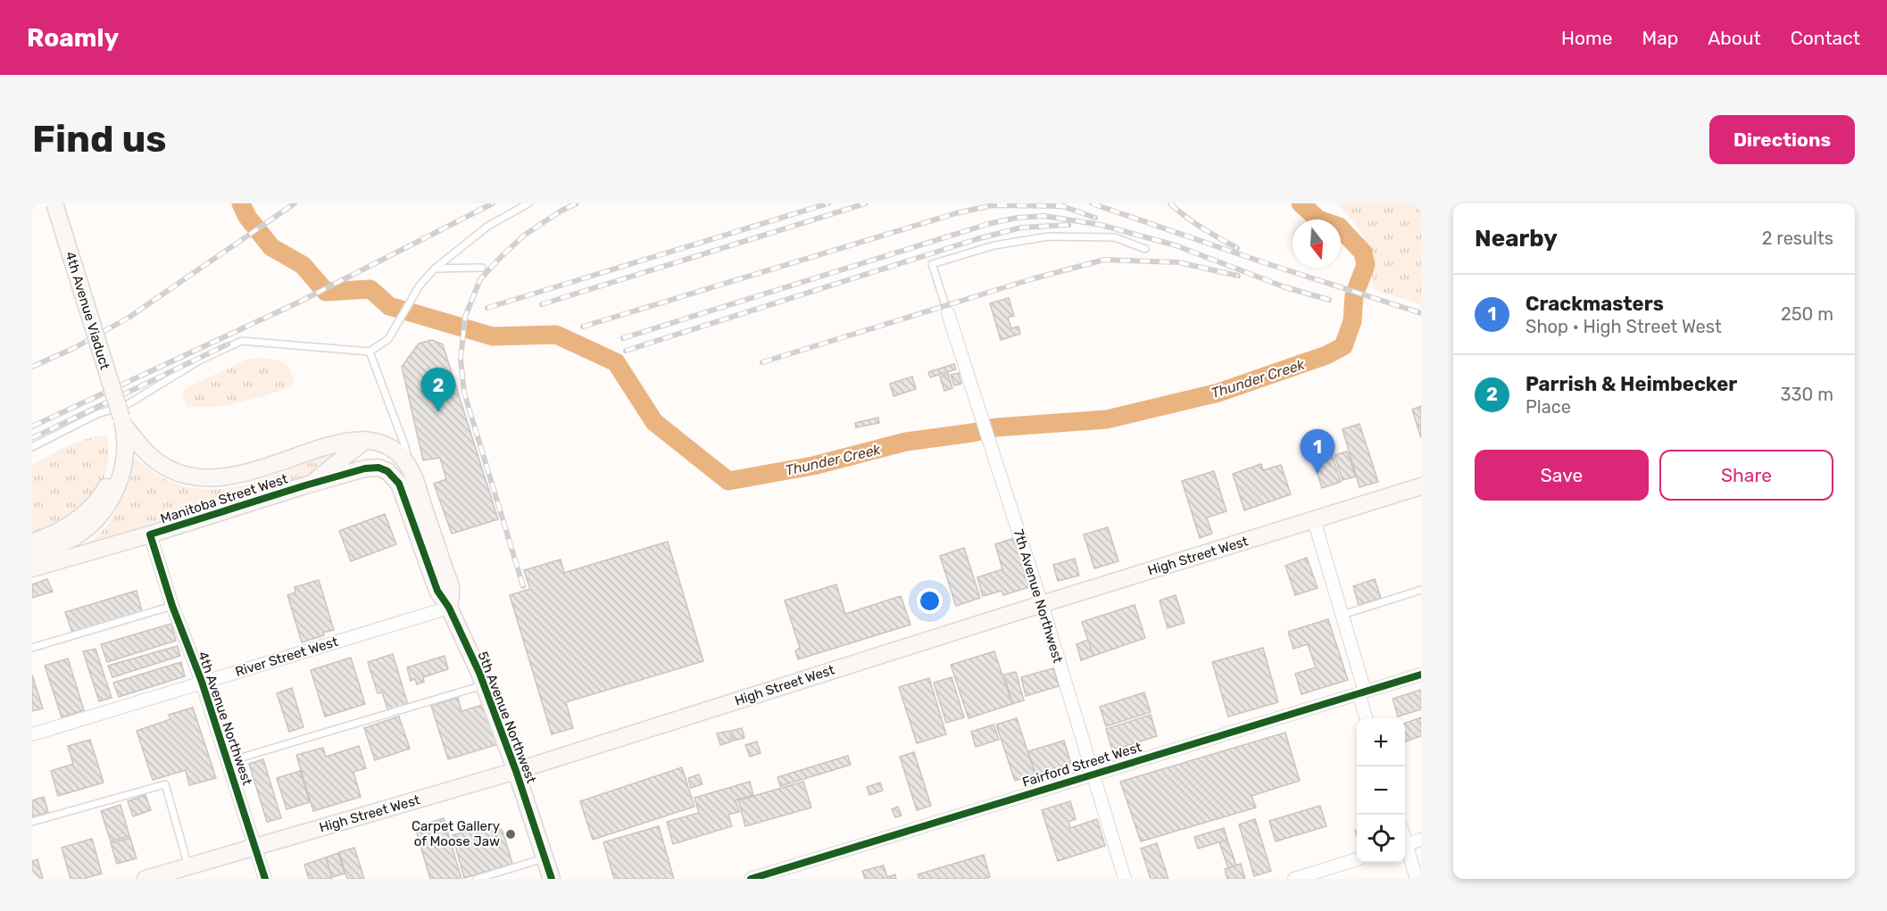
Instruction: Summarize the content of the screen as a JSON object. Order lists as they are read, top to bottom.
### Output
{
  "streets": {
    "main road": [
      "4th Avenue Viaduct",
      "Manitoba Street West",
      "High Street West",
      "5th Avenue Northwest"
    ],
    "street": [
      "7th Avenue Northwest",
      "River Street West",
      "4th Avenue Northwest",
      "Fairford Street West"
    ]
  },
  "crossings": [
    ["Manitoba Street West", "5th Avenue Northwest"],
    ["Manitoba Street West", "4th Avenue Northwest"],
    ["High Street West", "7th Avenue Northwest"],
    ["High Street West", "5th Avenue Northwest"],
    ["High Street West", "4th Avenue Northwest"],
    ["7th Avenue Northwest", "Fairford Street West"],
    ["River Street West", "5th Avenue Northwest"],
    ["River Street West", "4th Avenue Northwest"]
  ],
  "water": ["Thunder Creek"],
  "places": ["Carpet Gallery of Moose Jaw"],
  "north": "bottom",
  "page": {
    "header": "Roamly",
    "nav": [
      "Home",
      "Map",
      "About",
      "Contact"
    ],
    "buttons": [
      "Directions",
      ["Save", "Share"]
    ],
    "title": "Find us",
    "heading": ["Nearby", "2 results"],
    "list": [
      {
        "mark": "1",
        "name": "Crackmasters",
        "note": "Shop · High Street West",
        "value": "250 m"
      },
      {
        "mark": "2",
        "name": "Parrish & Heimbecker",
        "note": "Place",
        "value": "330 m"
      }
    ],
    "pins": ["2", "1"],
    "map_buttons": ["+", "−"]
  }
}
